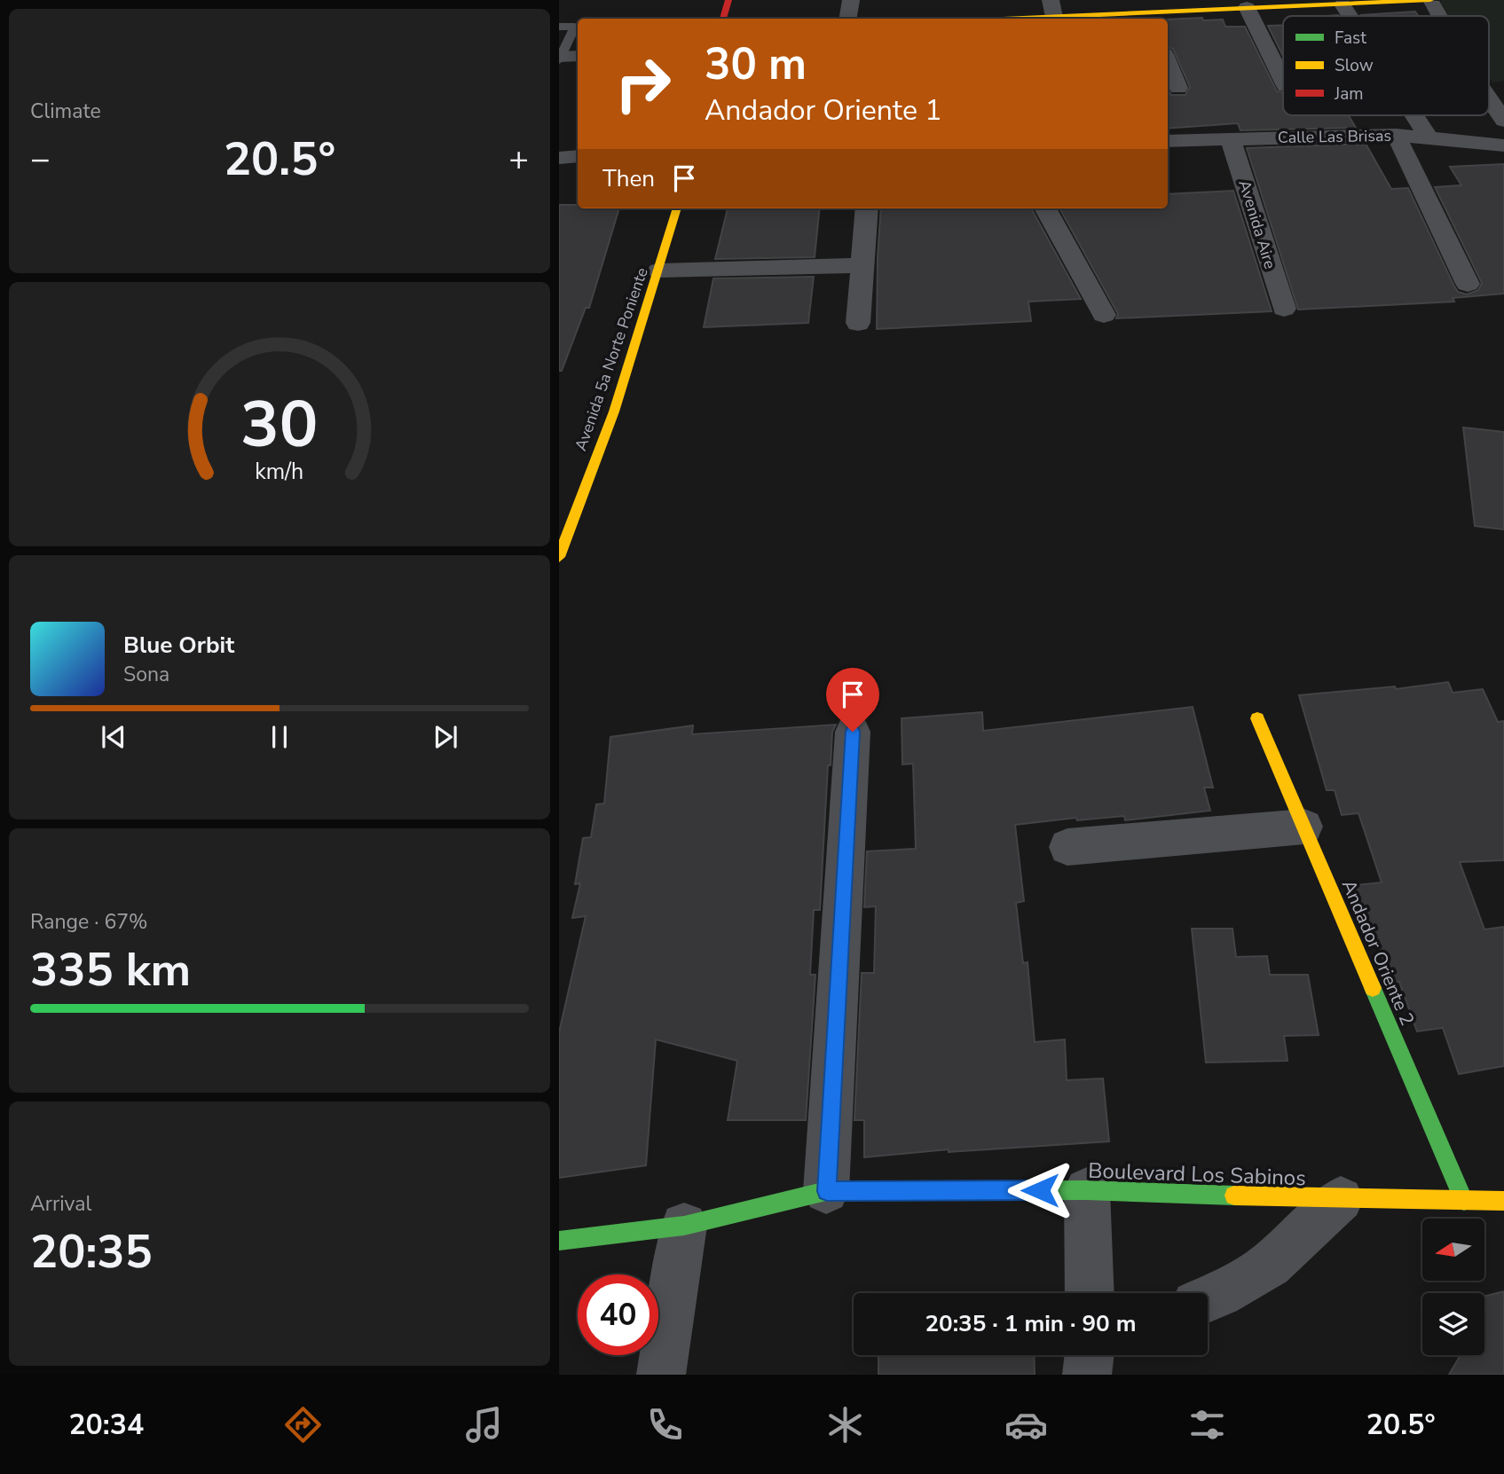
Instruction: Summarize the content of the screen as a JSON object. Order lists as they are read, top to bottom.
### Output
{
  "streets": {
    "street": [
      "Calle Las Brisas",
      "Avenida Aire",
      "Avenida 5a Norte Poniente",
      "Andador Oriente 2",
      "Boulevard Los Sabinos"
    ]
  },
  "crossings": [
    ["Calle Las Brisas", "Avenida Aire"],
    ["Andador Oriente 2", "Boulevard Los Sabinos"]
  ],
  "legend": ["Fast", "Slow", "Jam"],
  "north": "left",
  "page": {
    "tile": [
      "Climate",
      ["Range · 67%", "335 km"],
      ["Arrival", "20:35"]
    ],
    "turn": ["30 m", "Andador Oriente 1"],
    "heat": ["−", "20.5°", "+"],
    "then": "Then",
    "song": ["Blue Orbit", "Sona"],
    "limit": "40",
    "trip": "20:35 · 1 min · 90 m",
    "tabs": ["20:34", "20.5°"],
    "gauge": ["30", "km/h"]
  }
}
